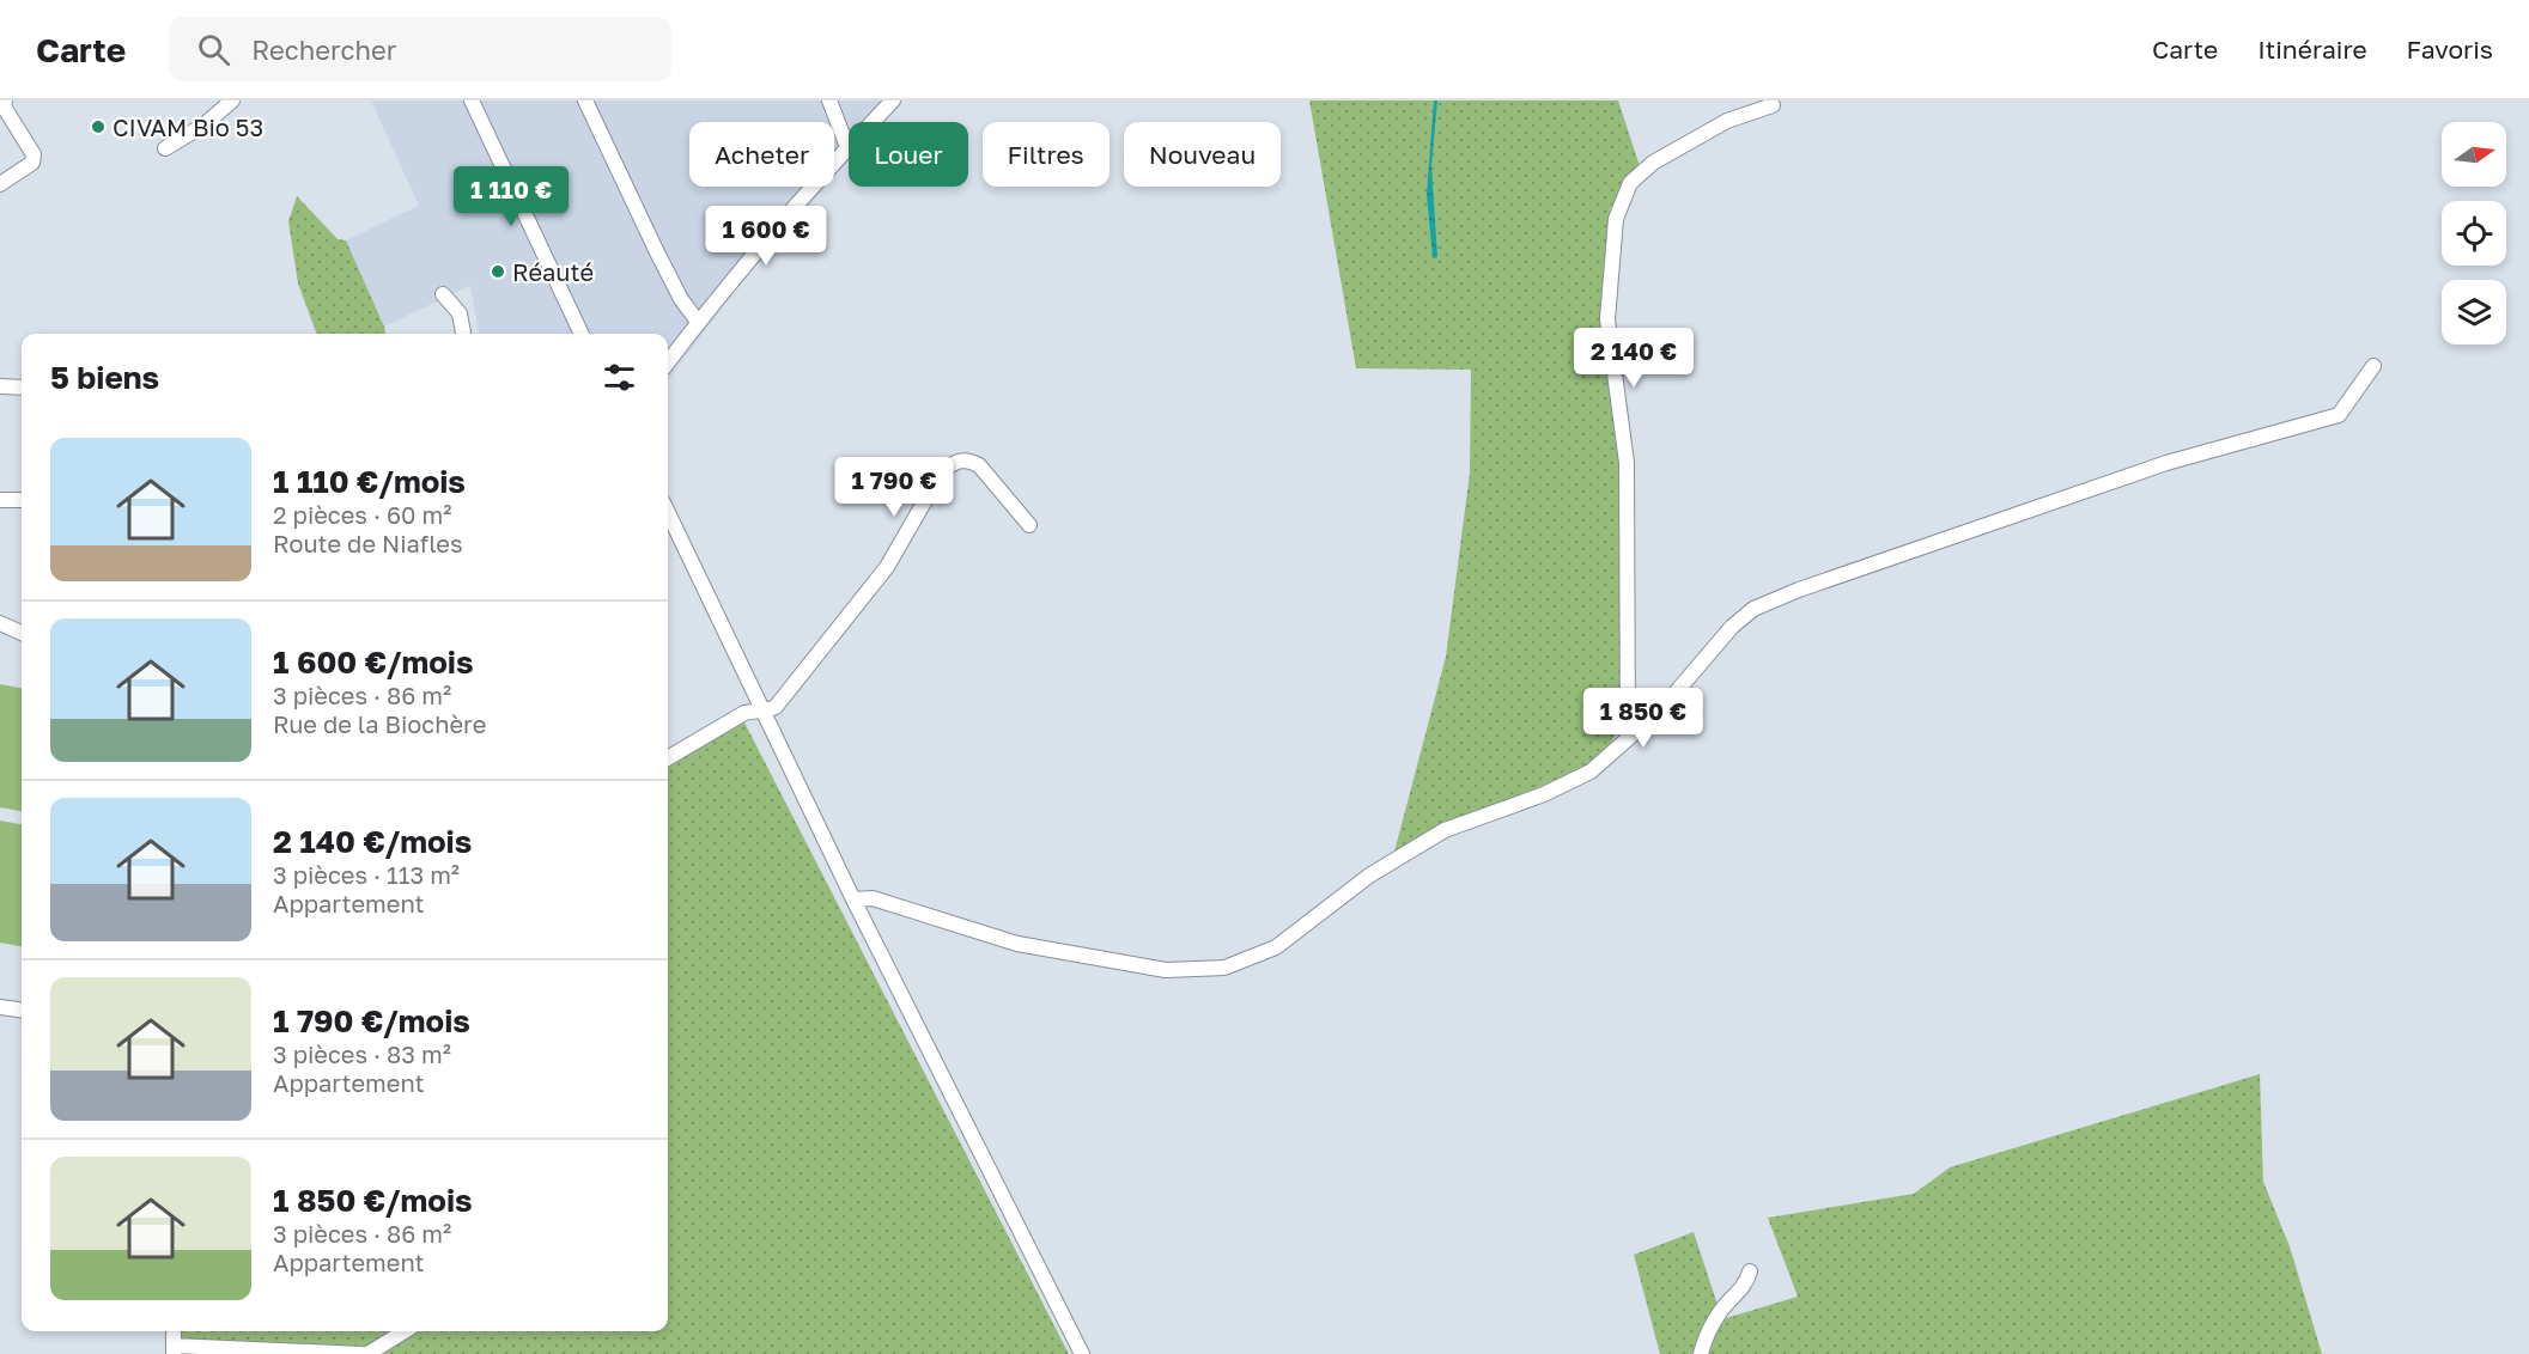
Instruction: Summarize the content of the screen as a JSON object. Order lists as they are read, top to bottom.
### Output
{
  "places": ["CIVAM Bio 53", "Réauté"],
  "north": "right",
  "page": {
    "header": "Carte",
    "search": "Rechercher",
    "nav": ["Carte", "Itinéraire", "Favoris"],
    "chip": [
      "Acheter",
      "Louer",
      "Filtres",
      "Nouveau"
    ],
    "price": [
      "1 110 €",
      "1 600 €",
      "2 140 €",
      "1 790 €",
      "1 850 €"
    ],
    "heading": "5 biens",
    "list": [
      {
        "name": "1 110 €/mois",
        "note": "2 pièces · 60 m² · Route de Niafles"
      },
      {
        "name": "1 600 €/mois",
        "note": "3 pièces · 86 m² · Rue de la Biochère"
      },
      {
        "name": "2 140 €/mois",
        "note": "3 pièces · 113 m² · Appartement"
      },
      {
        "name": "1 790 €/mois",
        "note": "3 pièces · 83 m² · Appartement"
      },
      {
        "name": "1 850 €/mois",
        "note": "3 pièces · 86 m² · Appartement"
      }
    ]
  }
}
